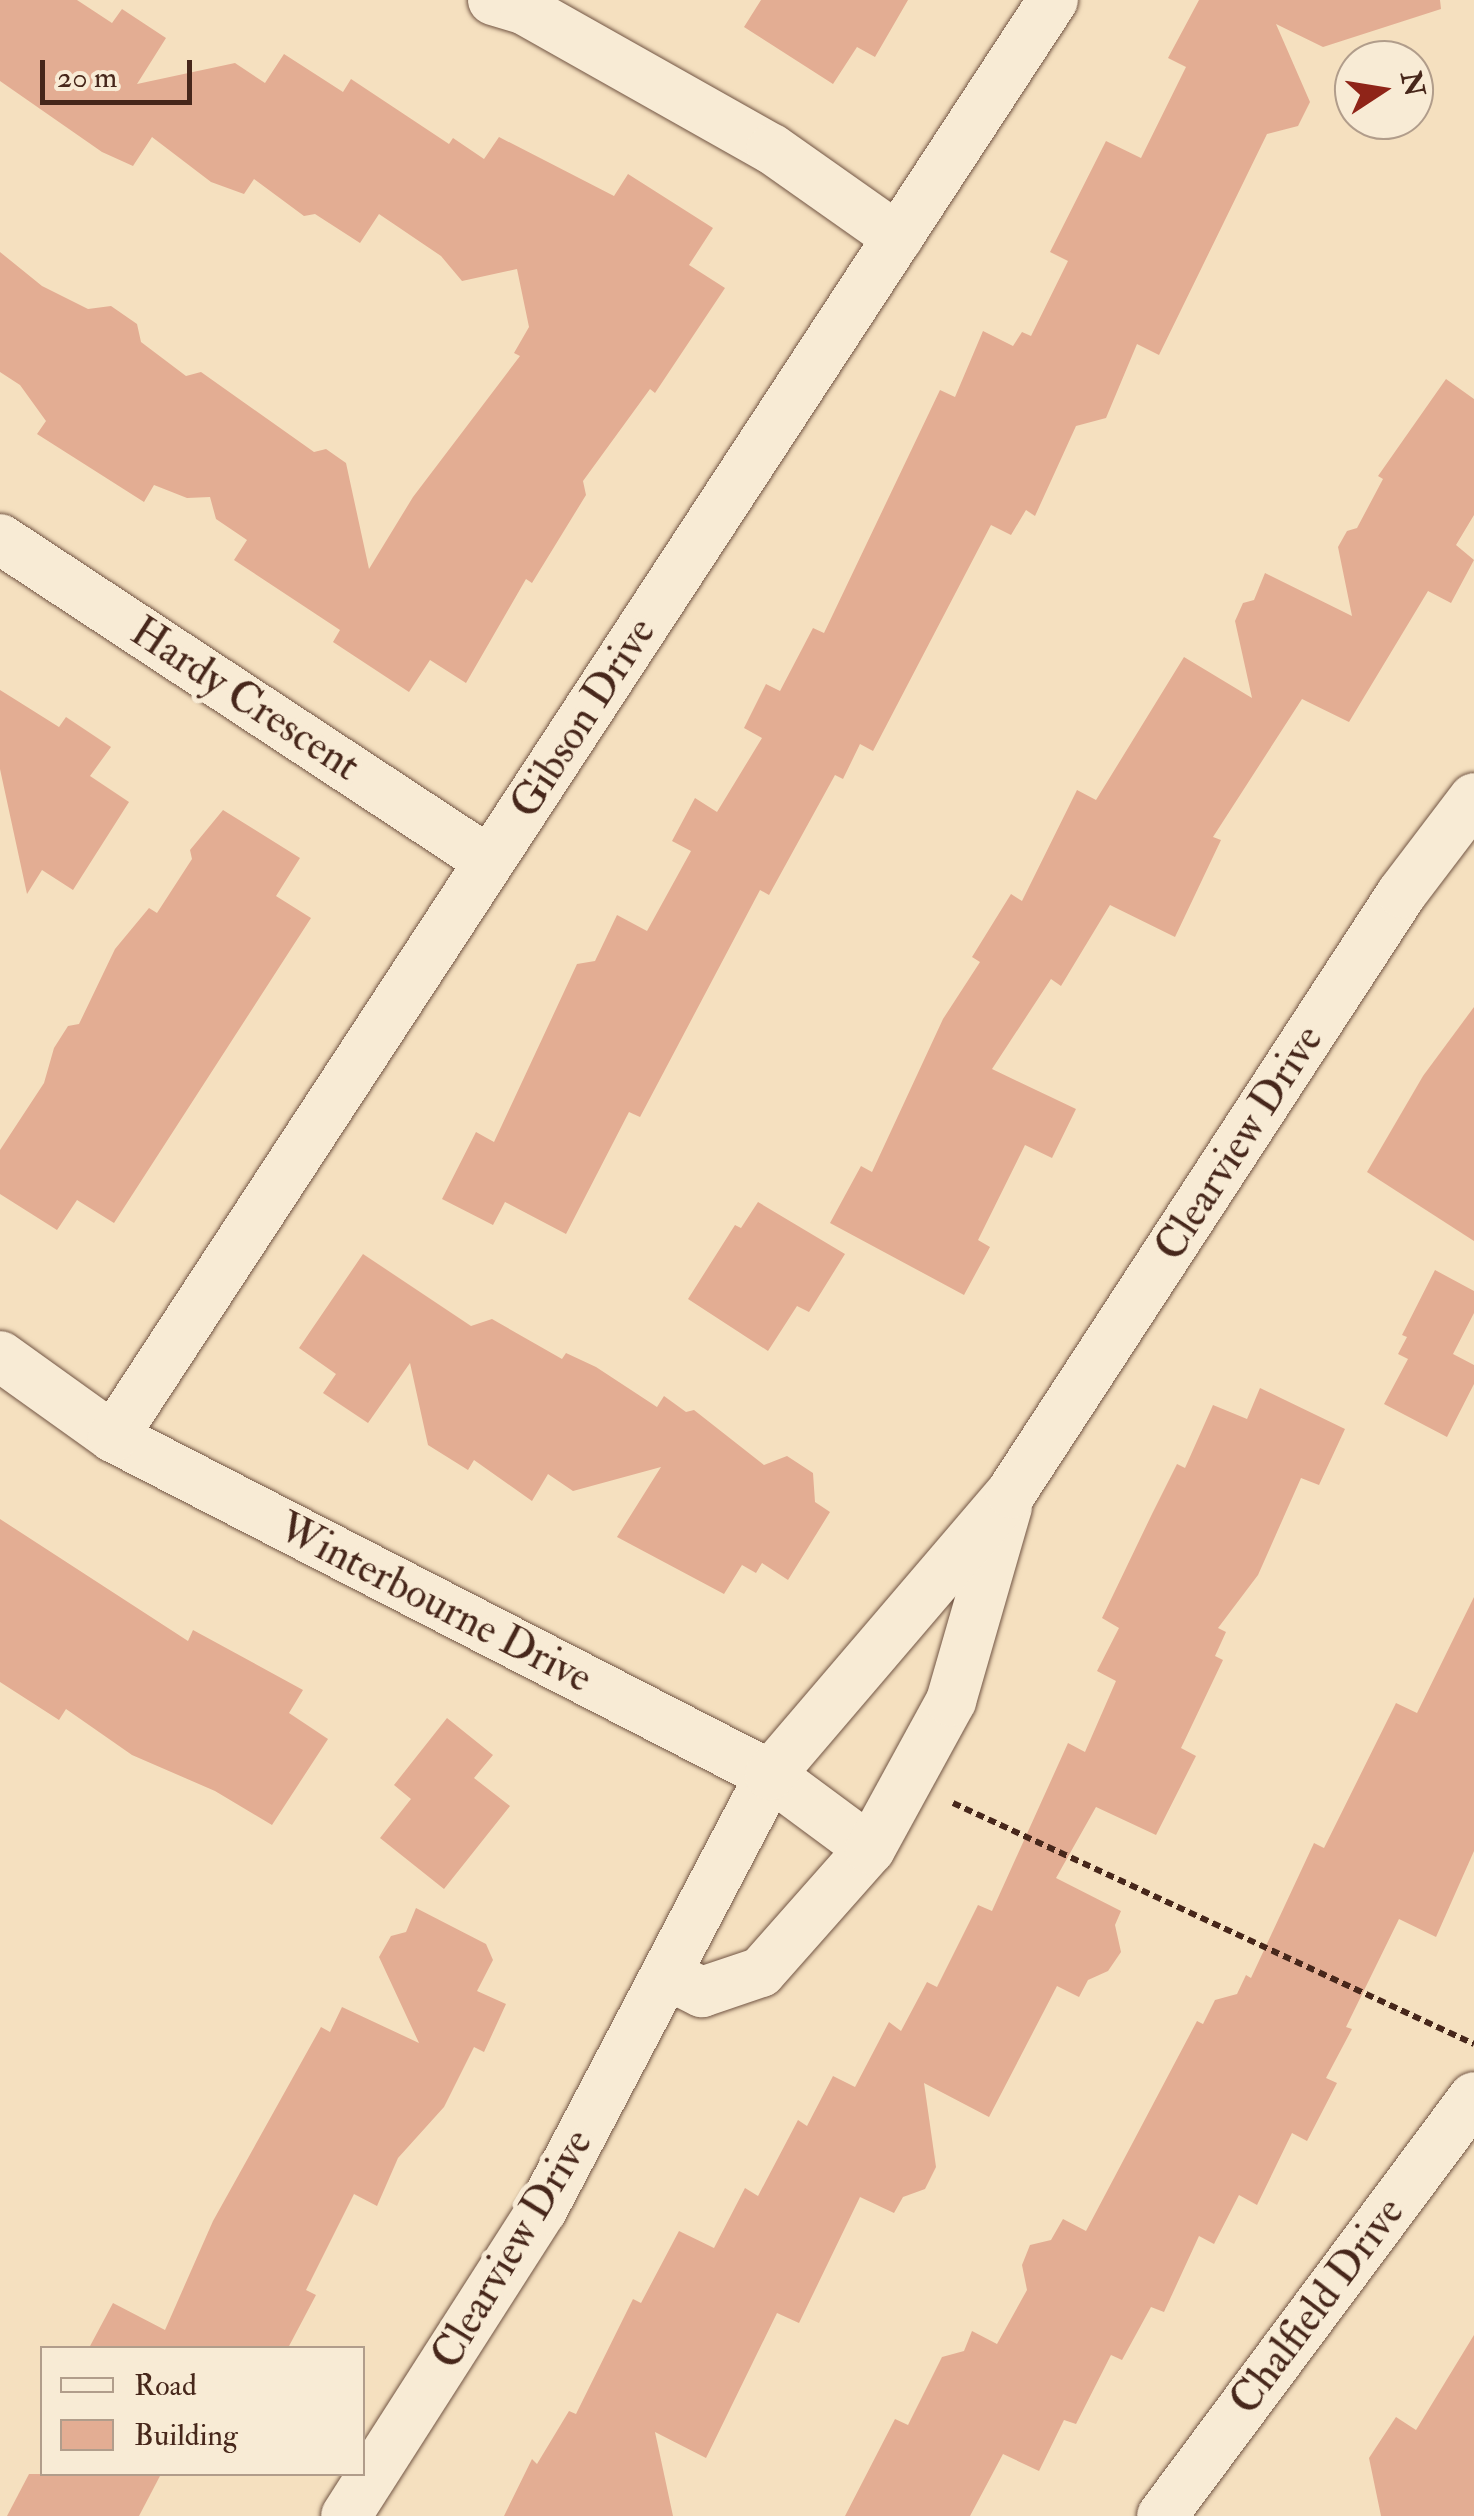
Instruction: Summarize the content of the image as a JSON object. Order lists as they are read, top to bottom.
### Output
{
  "streets": {
    "street": [
      "Hardy Crescent",
      "Gibson Drive",
      "Clearview Drive",
      "Winterbourne Drive",
      "Chalfield Drive"
    ]
  },
  "crossings": [
    ["Hardy Crescent", "Gibson Drive"],
    ["Gibson Drive", "Winterbourne Drive"],
    ["Clearview Drive", "Winterbourne Drive"]
  ],
  "legend": ["Road", "Building"],
  "scale_bar": "20 m",
  "north": "right"
}
